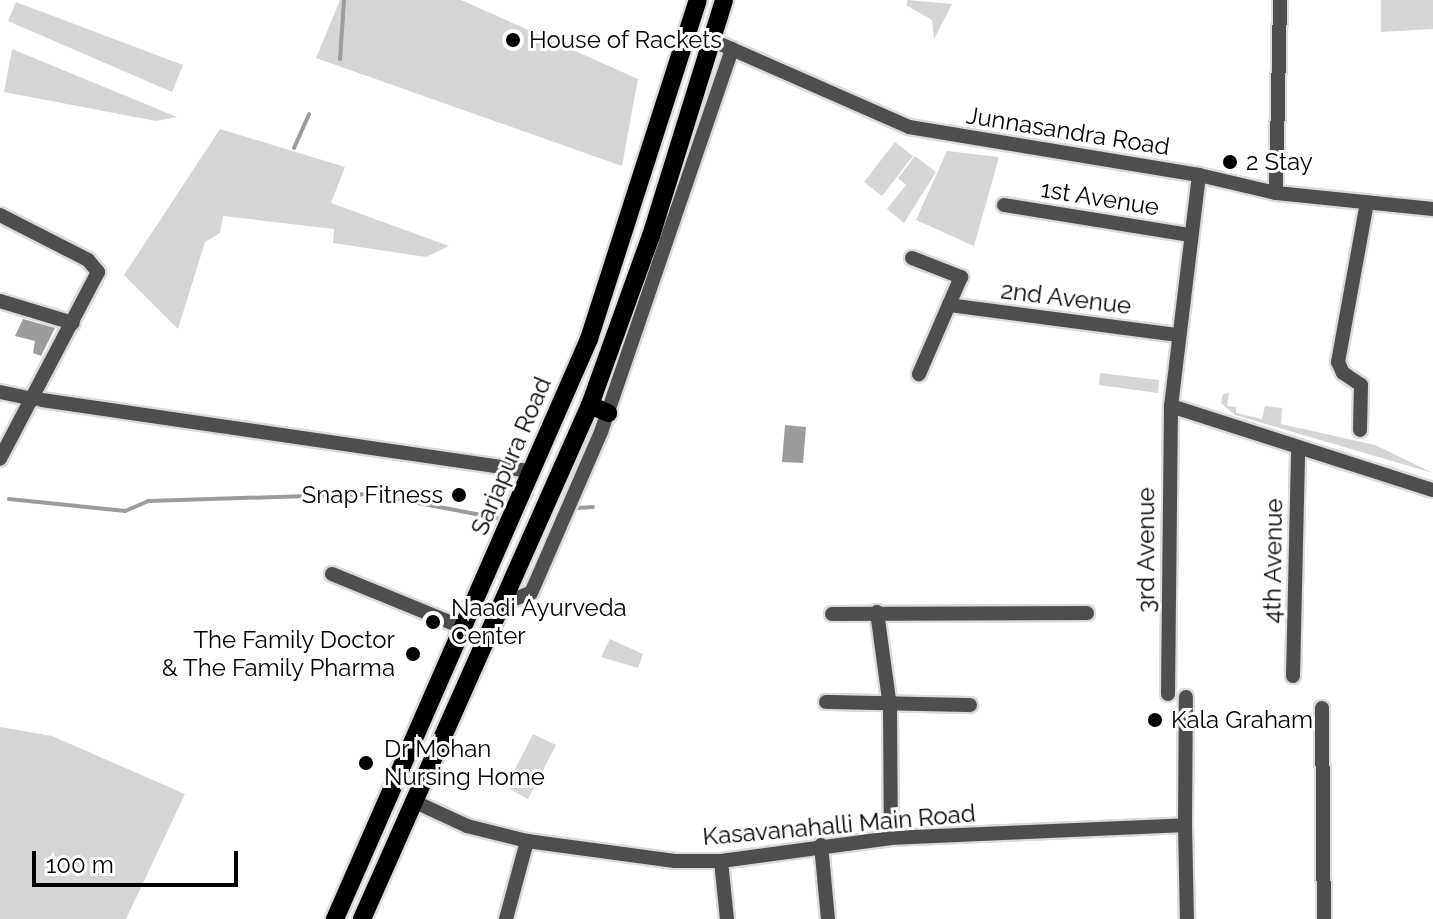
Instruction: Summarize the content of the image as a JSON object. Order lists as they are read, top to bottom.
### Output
{
  "streets": {
    "main road": ["Sarjapura Road"],
    "street": [
      "Junnasandra Road",
      "1st Avenue",
      "2nd Avenue",
      "3rd Avenue",
      "4th Avenue",
      "Kasavanahalli Main Road"
    ]
  },
  "crossings": [
    ["Junnasandra Road", "Sarjapura Road"],
    ["Junnasandra Road", "3rd Avenue"],
    ["1st Avenue", "3rd Avenue"],
    ["2nd Avenue", "3rd Avenue"],
    ["Sarjapura Road", "Kasavanahalli Main Road"]
  ],
  "places": [
    "House of Rackets",
    "2 Stay",
    "Snap Fitness",
    "Naadi Ayurveda Center",
    "The Family Doctor & The Family Pharma",
    "Kala Graham",
    "Dr Mohan Nursing Home"
  ],
  "scale_bar": "100 m"
}
